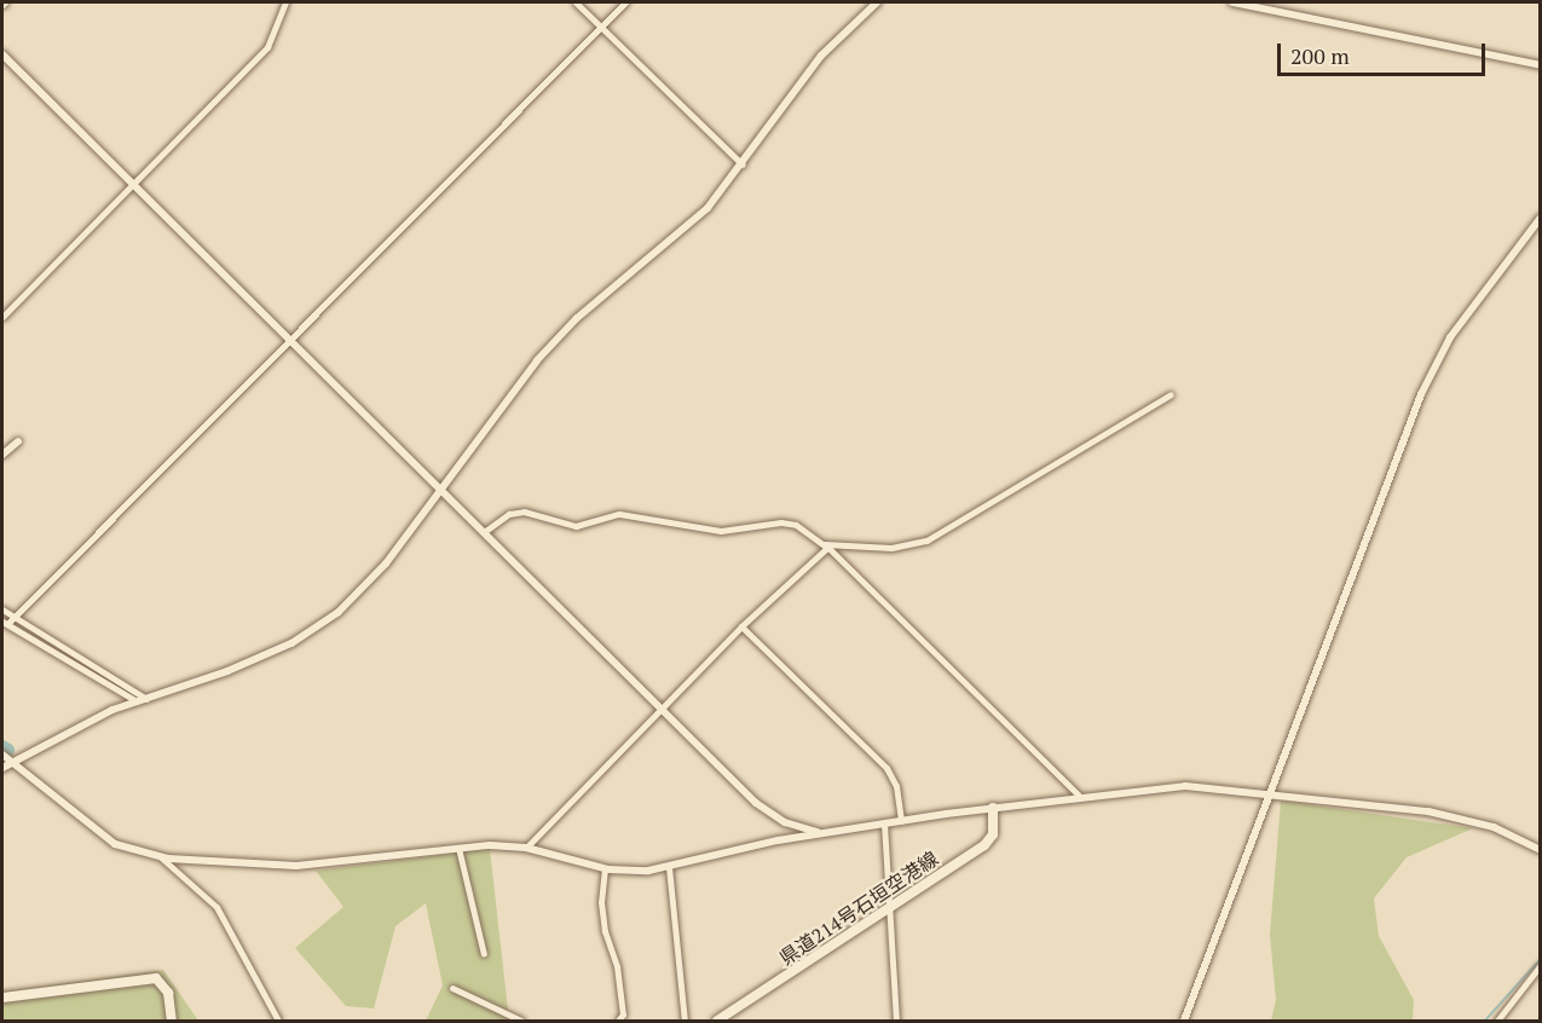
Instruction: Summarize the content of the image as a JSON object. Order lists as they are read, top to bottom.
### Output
{
  "streets": {
    "main road": ["県道214号石垣空港線"]
  },
  "scale_bar": "200 m"
}
